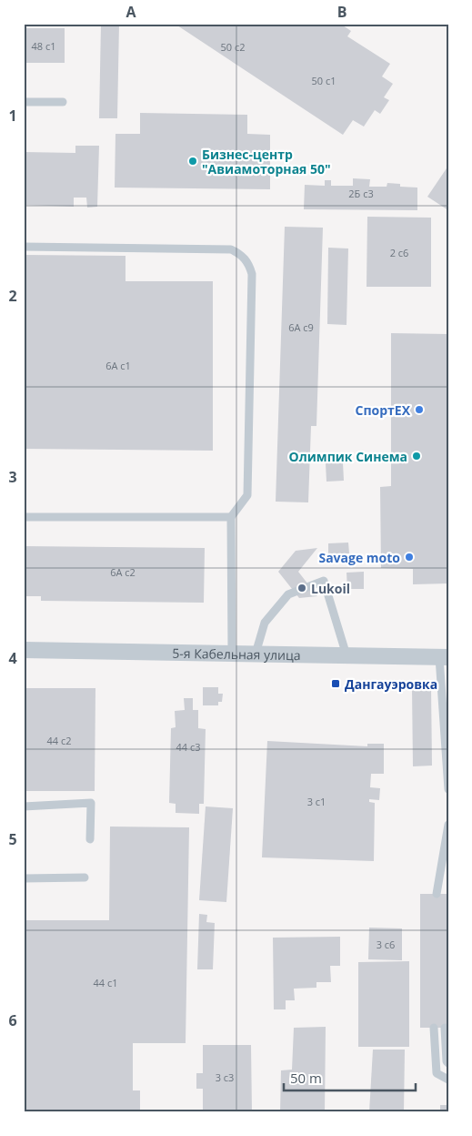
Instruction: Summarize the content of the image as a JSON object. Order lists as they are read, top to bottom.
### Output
{
  "streets": {
    "street": ["5-я Кабельная улица"]
  },
  "places": {
    "other": [
      "Бизнес-центр \"Авиамоторная 50\"",
      "СпортEX",
      "Олимпик Синема",
      "Savage moto",
      "Lukoil"
    ],
    "transit": ["Дангауэровка"]
  },
  "house_numbers": [
    "48 с1",
    "50 с2",
    "50 с1",
    "2Б с3",
    "2 с6",
    "6А с9",
    "6А с1",
    "6А с2",
    "44 с2",
    "44 с3",
    "3 с1",
    "3 с6",
    "44 с1",
    "3 с3"
  ],
  "scale_bar": "50 m",
  "grid": {
    "columns": ["A", "B"],
    "rows": [
      "1",
      "2",
      "3",
      "4",
      "5",
      "6"
    ]
  }
}
